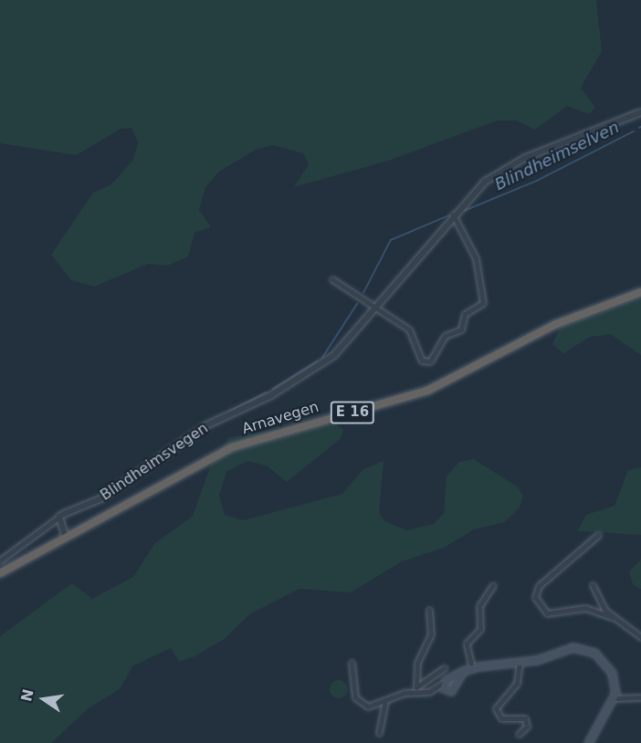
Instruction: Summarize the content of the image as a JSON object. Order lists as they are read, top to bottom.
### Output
{
  "streets": {
    "highway": ["E 16", "Arnavegen"],
    "street": ["Blindheimsvegen"]
  },
  "water": ["Blindheimselven"],
  "north": "left"
}
